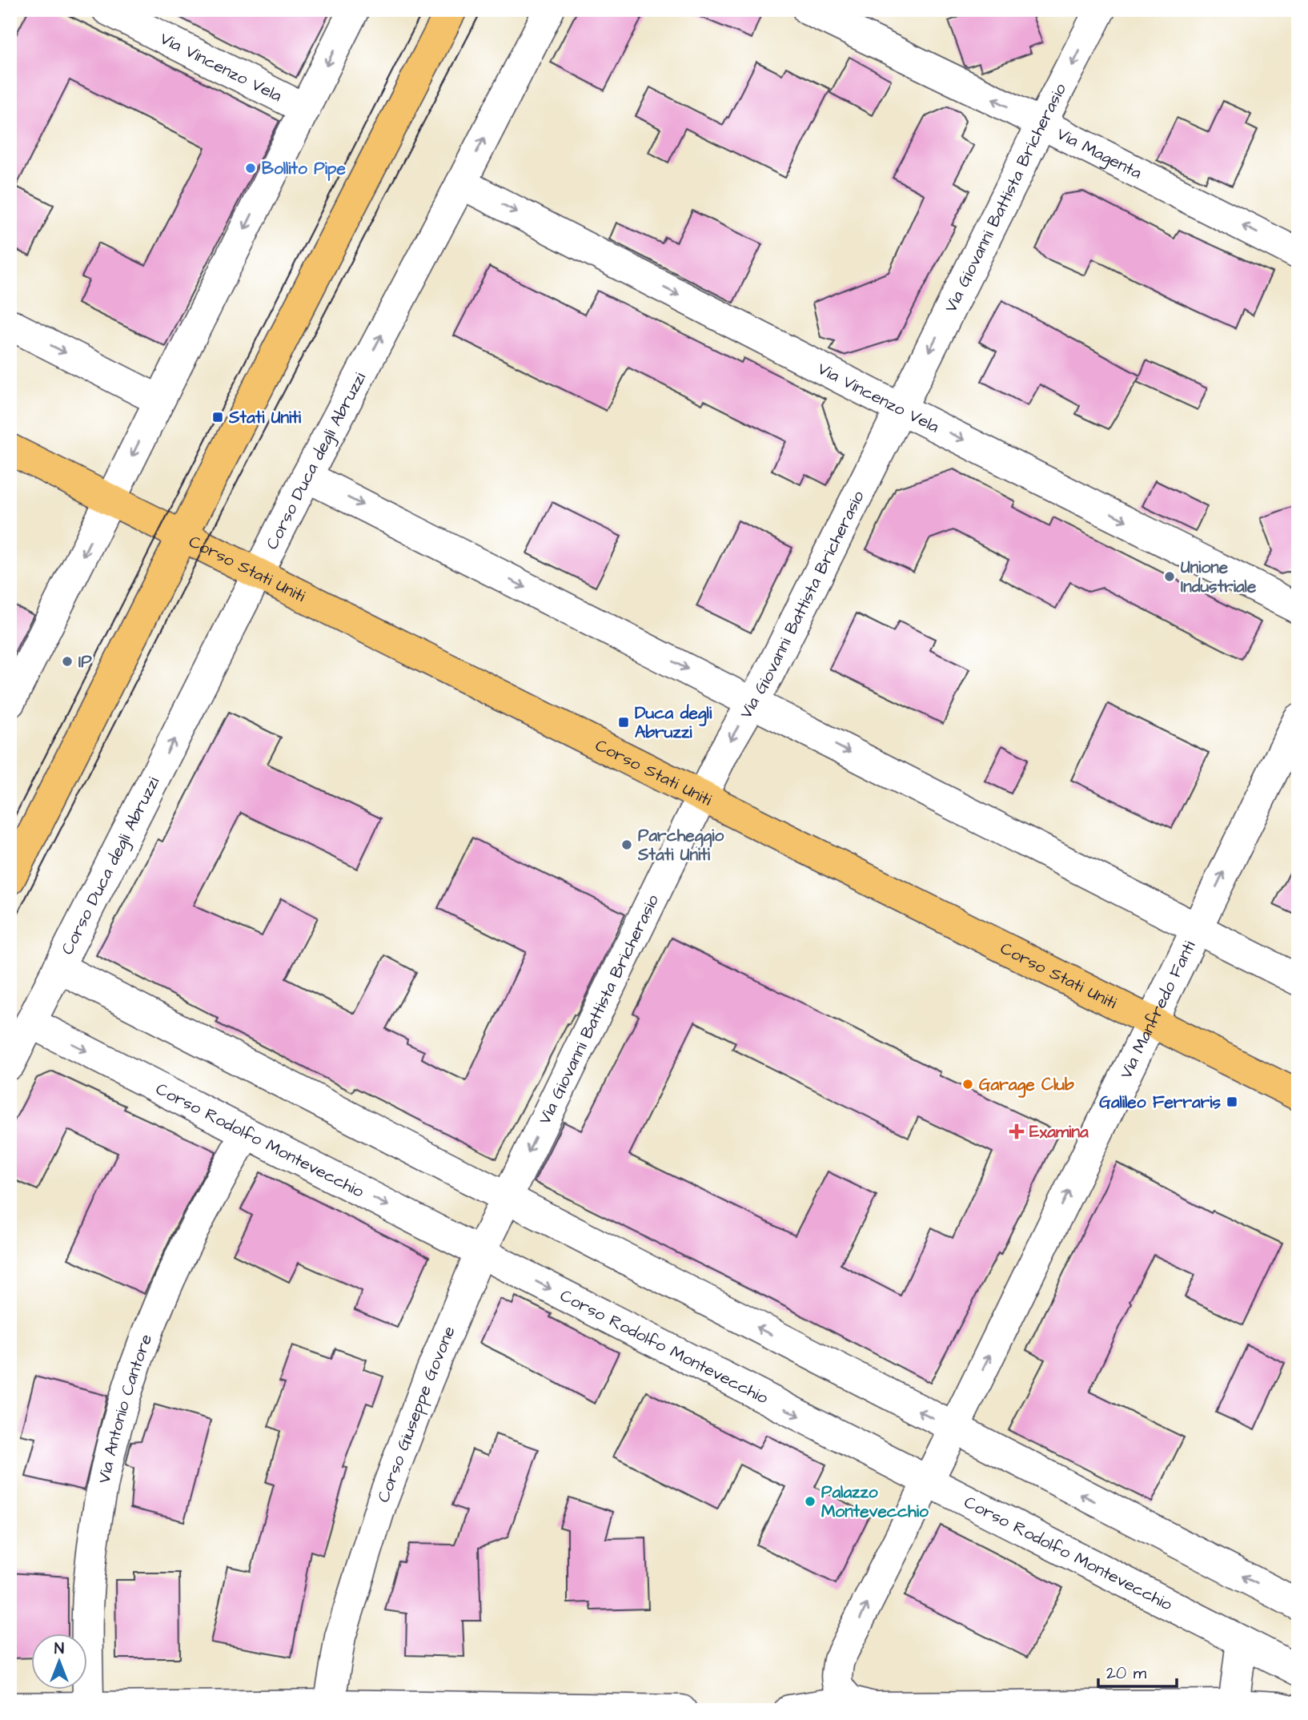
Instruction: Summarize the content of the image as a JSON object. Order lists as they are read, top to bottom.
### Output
{
  "streets": {
    "main road": ["Corso Stati Uniti"],
    "street": [
      "Via Vincenzo Vela",
      "Via Magenta",
      "Via Giovanni Battista Bricherasio",
      "Corso Duca degli Abruzzi",
      "Via Manfredo Fanti",
      "Corso Rodolfo Montevecchio",
      "Via Antonio Cantore",
      "Corso Giuseppe Govone"
    ]
  },
  "crossings": [
    ["Via Vincenzo Vela", "Via Giovanni Battista Bricherasio"],
    ["Via Vincenzo Vela", "Corso Duca degli Abruzzi"],
    ["Via Magenta", "Via Giovanni Battista Bricherasio"],
    ["Via Giovanni Battista Bricherasio", "Corso Stati Uniti"],
    ["Via Giovanni Battista Bricherasio", "Corso Giuseppe Govone"],
    ["Corso Duca degli Abruzzi", "Corso Stati Uniti"],
    ["Corso Duca degli Abruzzi", "Corso Rodolfo Montevecchio"],
    ["Corso Stati Uniti", "Via Manfredo Fanti"],
    ["Via Manfredo Fanti", "Corso Rodolfo Montevecchio"],
    ["Corso Rodolfo Montevecchio", "Via Antonio Cantore"],
    ["Corso Rodolfo Montevecchio", "Corso Giuseppe Govone"]
  ],
  "one_way": [
    "Via Vincenzo Vela",
    "Via Magenta",
    "Via Giovanni Battista Bricherasio",
    "Via Manfredo Fanti"
  ],
  "places": {
    "other": [
      "Bollito Pipe",
      "Unione Industriale",
      "IP",
      "Parcheggio Stati Uniti",
      "Garage Club",
      "Palazzo Montevecchio"
    ],
    "transit": ["Stati Uniti", "Duca degli Abruzzi", "Galileo Ferraris"],
    "health": ["Examina"]
  },
  "scale_bar": "20 m",
  "north": "top"
}
